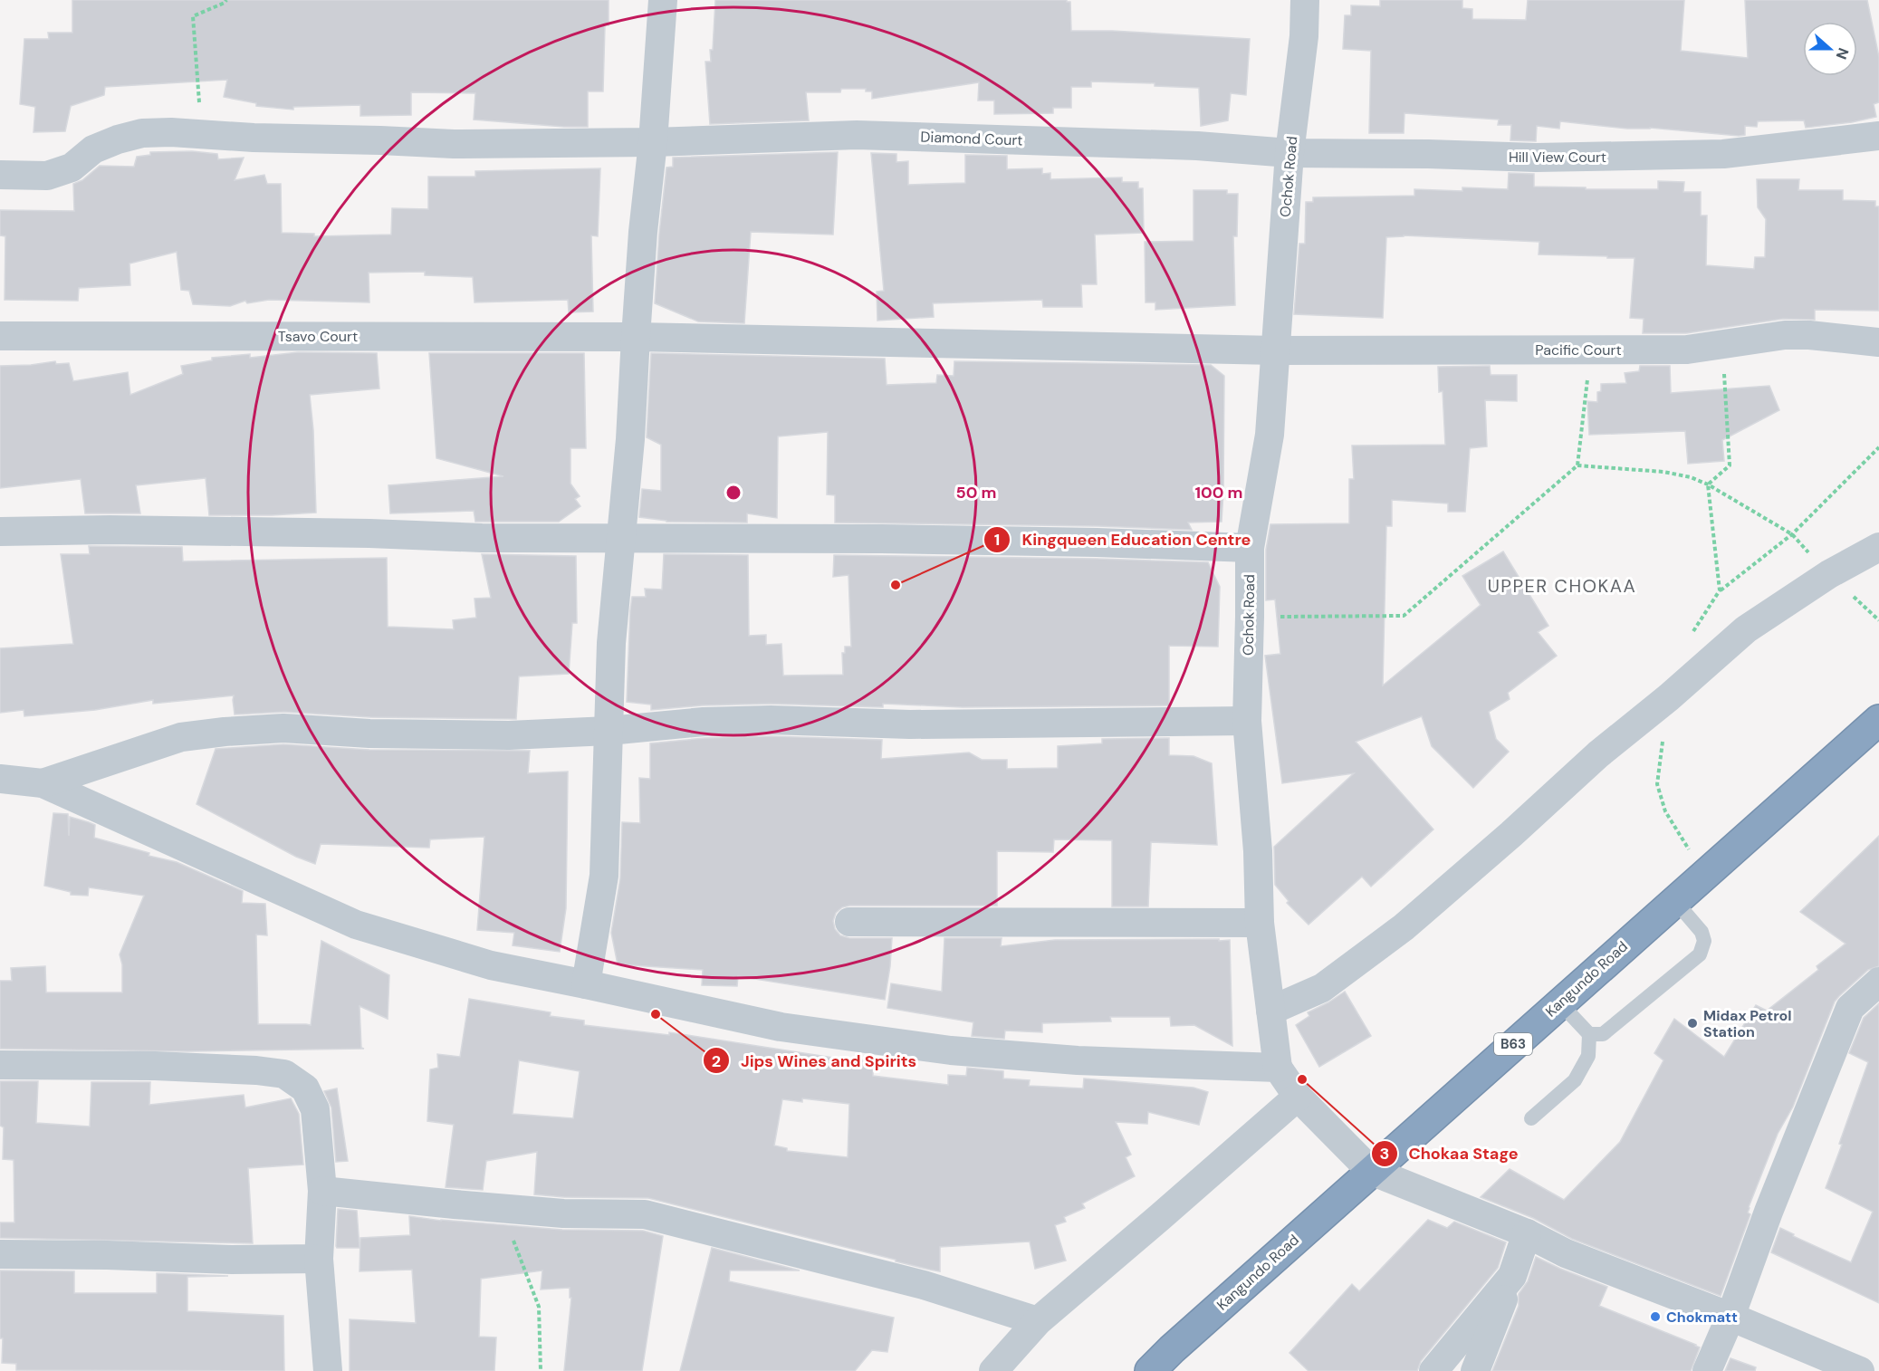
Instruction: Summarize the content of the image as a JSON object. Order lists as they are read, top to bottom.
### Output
{
  "streets": {
    "highway": ["Kangundo Road", "B63"],
    "street": [
      "Diamond Court",
      "Hill View Court",
      "Ochok Road",
      "Tsavo Court",
      "Pacific Court"
    ]
  },
  "crossings": [
    ["Diamond Court", "Hill View Court"],
    ["Diamond Court", "Ochok Road"],
    ["Hill View Court", "Ochok Road"],
    ["Ochok Road", "Tsavo Court"],
    ["Ochok Road", "Pacific Court"],
    ["Tsavo Court", "Pacific Court"]
  ],
  "districts": ["UPPER CHOKAA"],
  "places": [
    "Kingqueen Education Centre",
    "Jips Wines and Spirits",
    "Midax Petrol Station",
    "Chokaa Stage",
    "Chokmatt"
  ],
  "north": "right",
  "rings": ["50 m", "100 m"]
}
